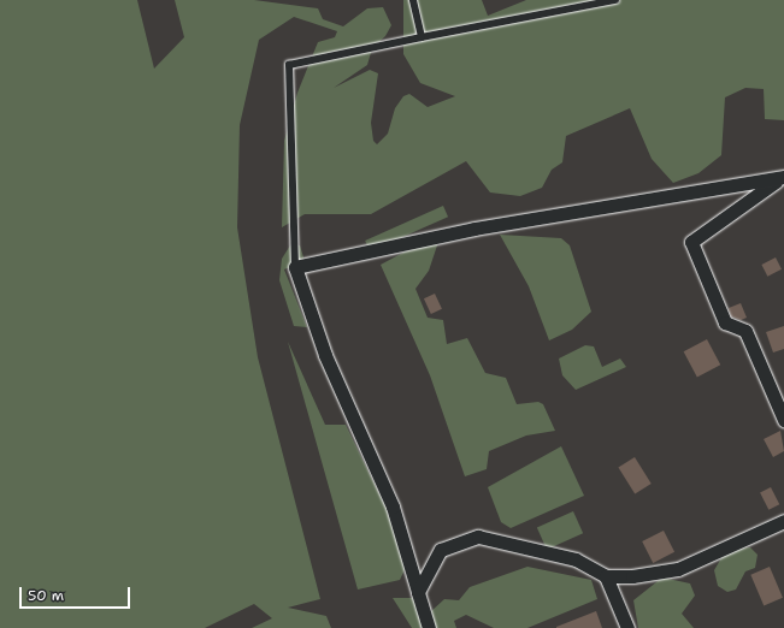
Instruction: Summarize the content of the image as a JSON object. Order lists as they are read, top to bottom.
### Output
{
  "scale_bar": "50 m"
}
